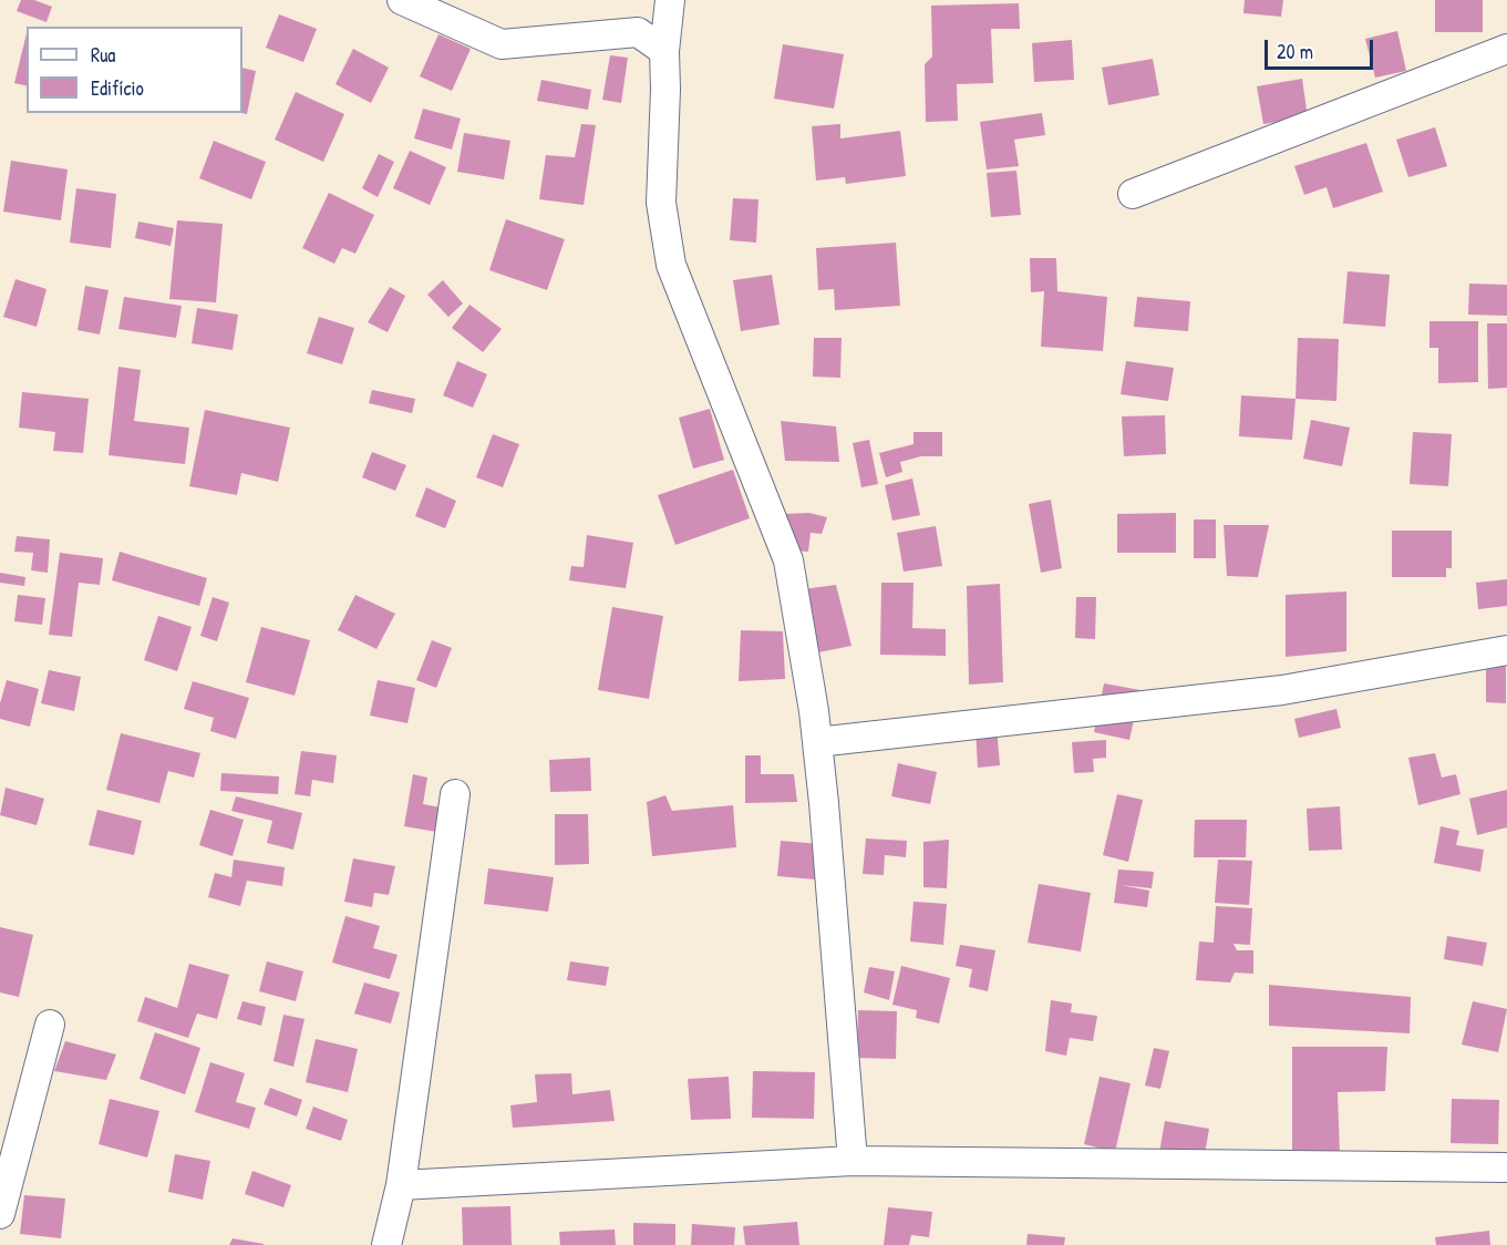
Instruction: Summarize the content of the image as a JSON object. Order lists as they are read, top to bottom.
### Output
{
  "legend": ["Rua", "Edifício"],
  "scale_bar": "20 m"
}
